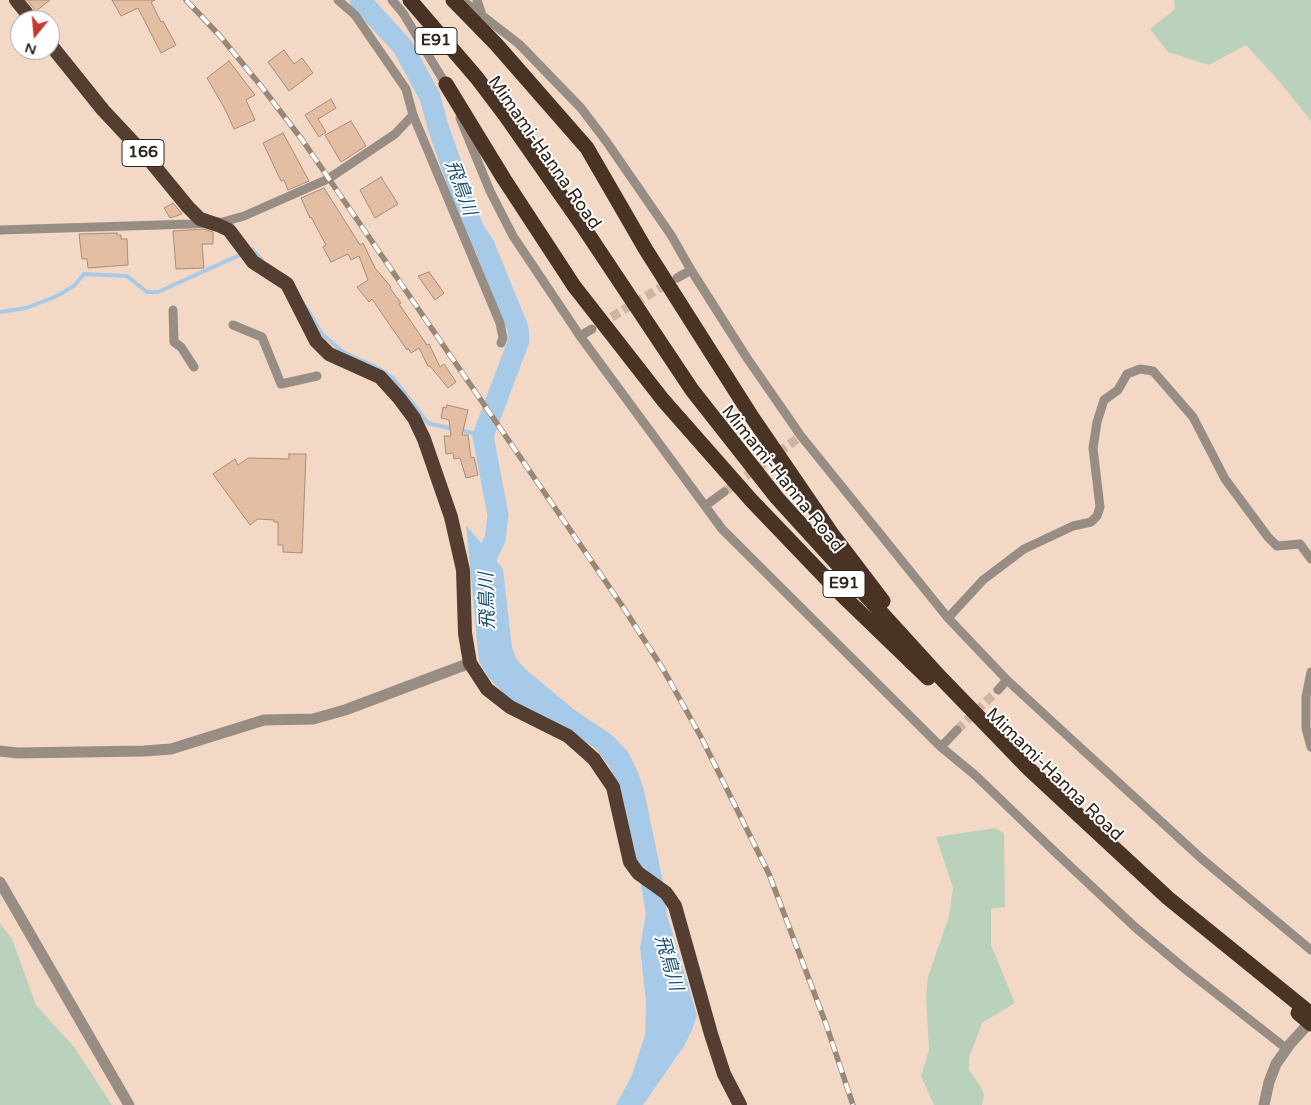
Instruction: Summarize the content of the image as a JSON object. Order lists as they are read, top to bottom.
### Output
{
  "streets": {
    "highway": ["E91", "166", "Mimami-Hanna Road"]
  },
  "water": ["飛鳥川"],
  "north": "bottom"
}
